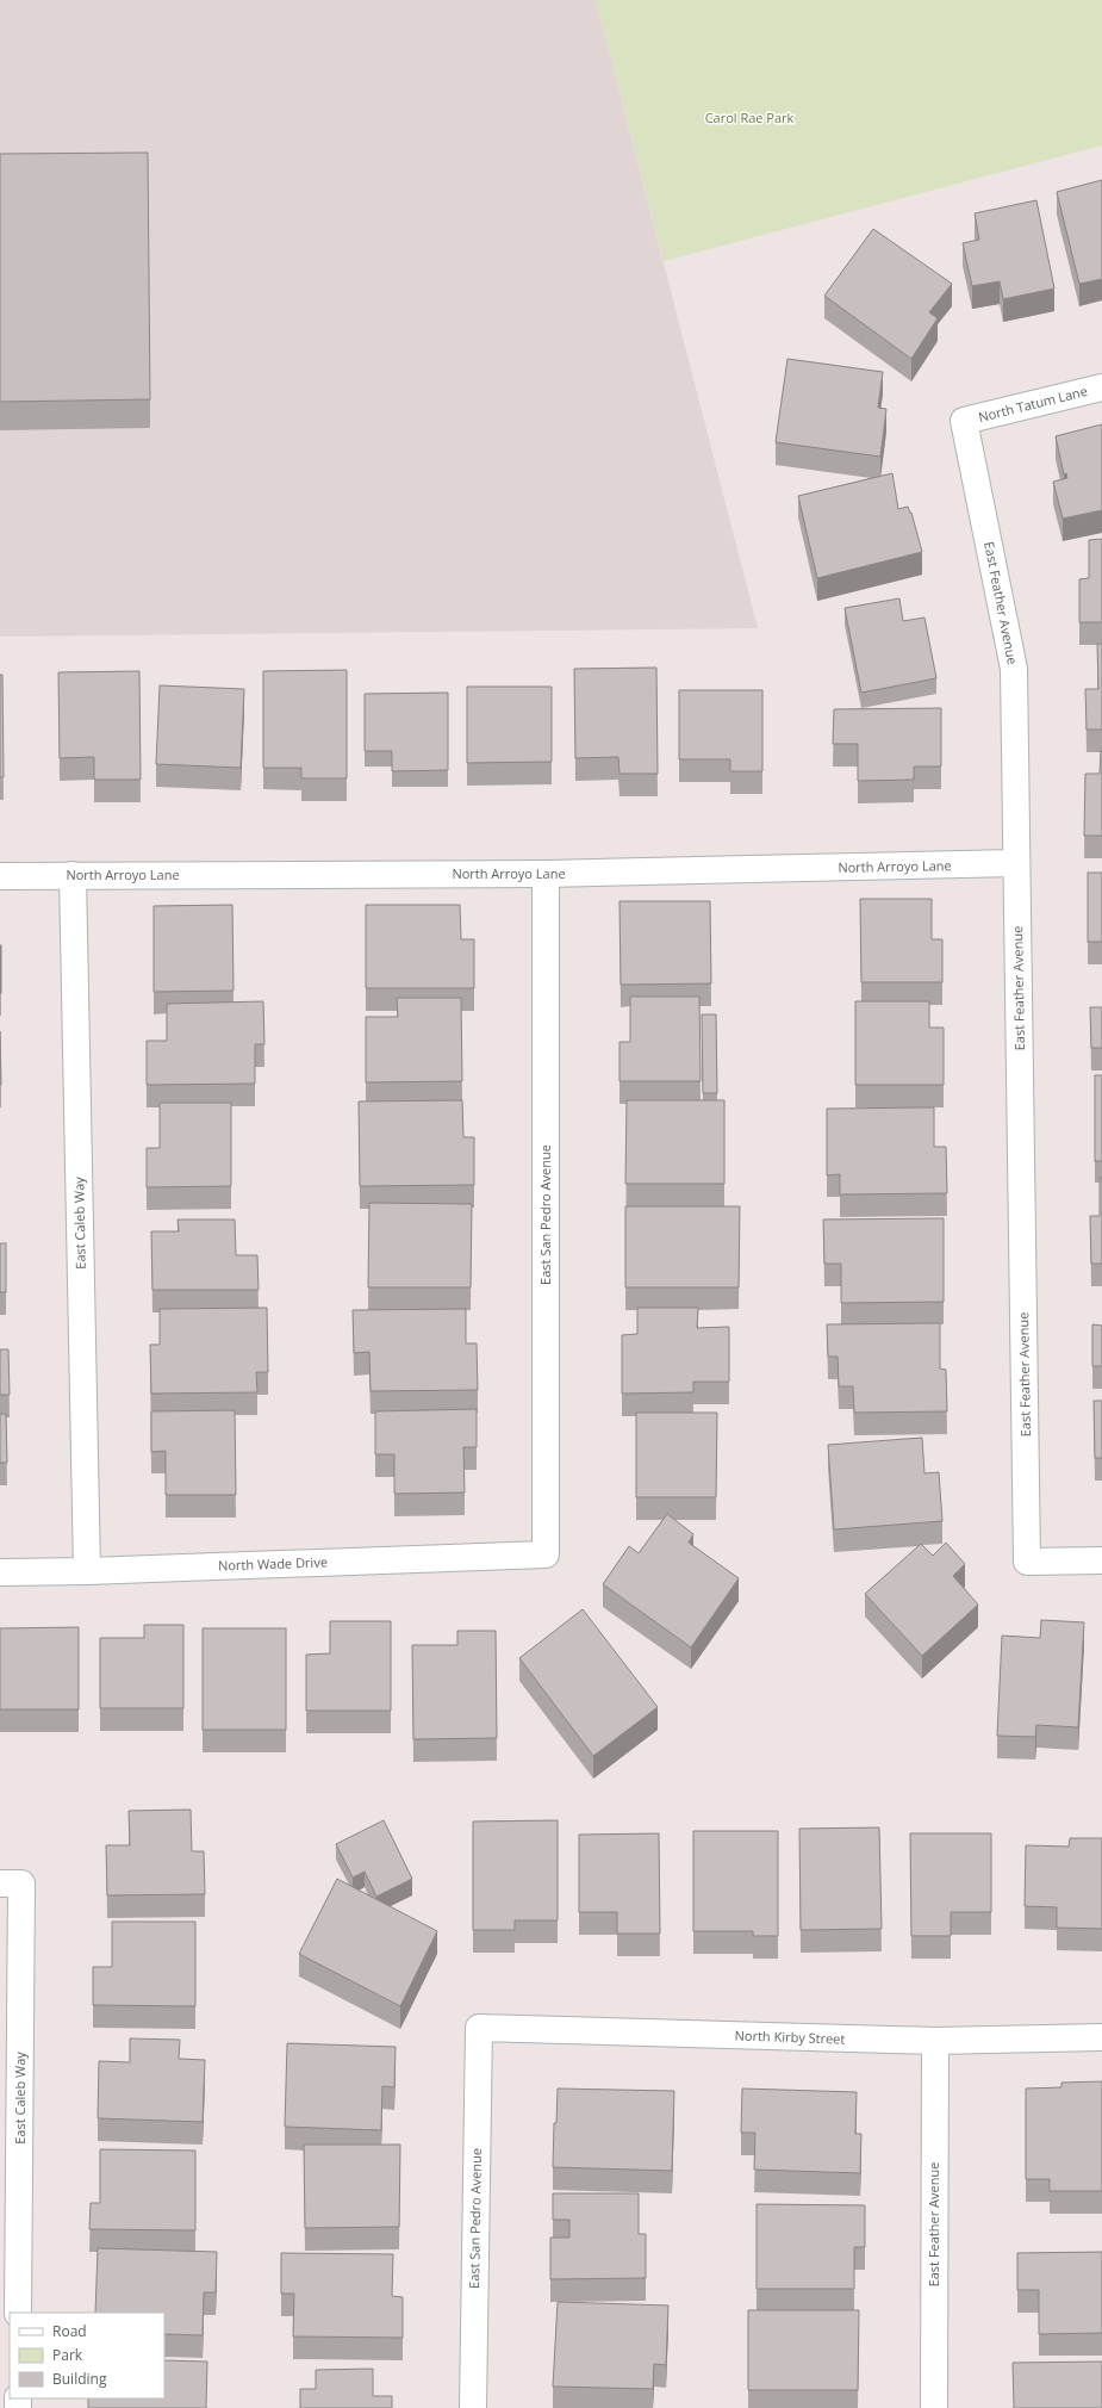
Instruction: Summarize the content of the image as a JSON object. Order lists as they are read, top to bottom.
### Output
{
  "streets": {
    "street": [
      "North Tatum Lane",
      "East Feather Avenue",
      "North Arroyo Lane",
      "East San Pedro Avenue",
      "East Caleb Way",
      "North Wade Drive",
      "North Kirby Street"
    ]
  },
  "crossings": [
    ["North Tatum Lane", "East Feather Avenue"],
    ["East Feather Avenue", "North Arroyo Lane"],
    ["East Feather Avenue", "North Kirby Street"],
    ["North Arroyo Lane", "East San Pedro Avenue"],
    ["North Arroyo Lane", "East Caleb Way"],
    ["East San Pedro Avenue", "North Wade Drive"],
    ["East San Pedro Avenue", "North Kirby Street"],
    ["East Caleb Way", "North Wade Drive"]
  ],
  "parks": ["Carol Rae Park"],
  "legend": ["Road", "Park", "Building"]
}
